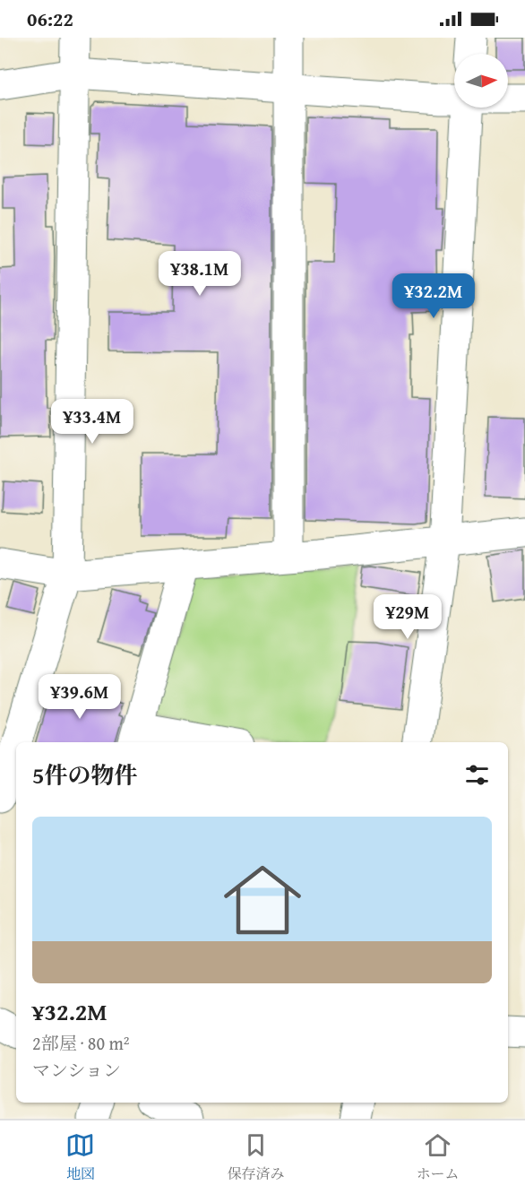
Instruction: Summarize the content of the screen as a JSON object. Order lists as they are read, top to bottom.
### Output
{
  "north": "right",
  "page": {
    "status": "06:22",
    "price": [
      "¥38.1M",
      "¥32.2M",
      "¥33.4M",
      "¥29M",
      "¥39.6M"
    ],
    "heading": "5件の物件",
    "list": [
      {
        "name": "¥32.2M",
        "note": "2部屋 · 80 m² · マンション"
      }
    ],
    "tabs": ["地図", "保存済み", "ホーム"]
  }
}
